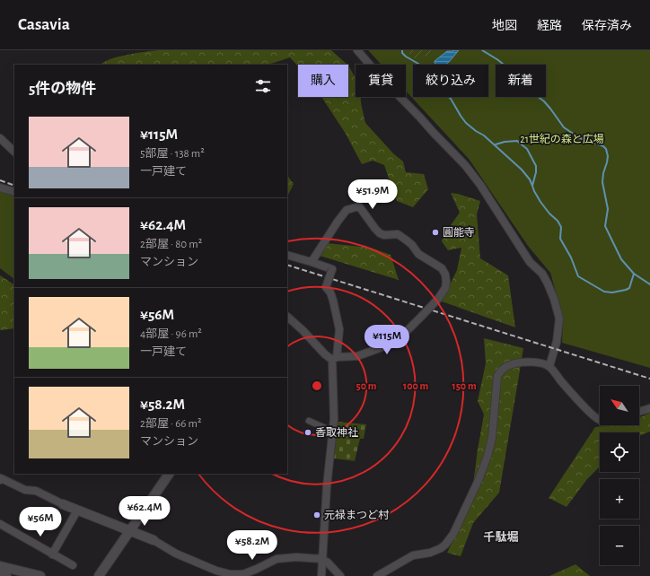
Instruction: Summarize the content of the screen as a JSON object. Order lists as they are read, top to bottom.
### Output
{
  "districts": ["千駄堀"],
  "parks": ["21世紀の森と広場"],
  "places": ["圓能寺", "香取神社", "元禄まつど村"],
  "north": "top left",
  "page": {
    "header": "Casavia",
    "nav": ["地図", "経路", "保存済み"],
    "chip": [
      "購入",
      "賃貸",
      "絞り込み",
      "新着"
    ],
    "heading": "5件の物件",
    "list": [
      {
        "name": "¥115M",
        "note": "5部屋 · 138 m² · 一戸建て"
      },
      {
        "name": "¥62.4M",
        "note": "2部屋 · 80 m² · マンション"
      },
      {
        "name": "¥56M",
        "note": "4部屋 · 96 m² · 一戸建て"
      },
      {
        "name": "¥58.2M",
        "note": "2部屋 · 66 m² · マンション"
      }
    ],
    "price": [
      "¥51.9M",
      "¥115M",
      "¥62.4M",
      "¥56M",
      "¥58.2M"
    ],
    "map_buttons": ["+", "−"]
  },
  "rings": ["50 m", "100 m", "150 m"]
}
